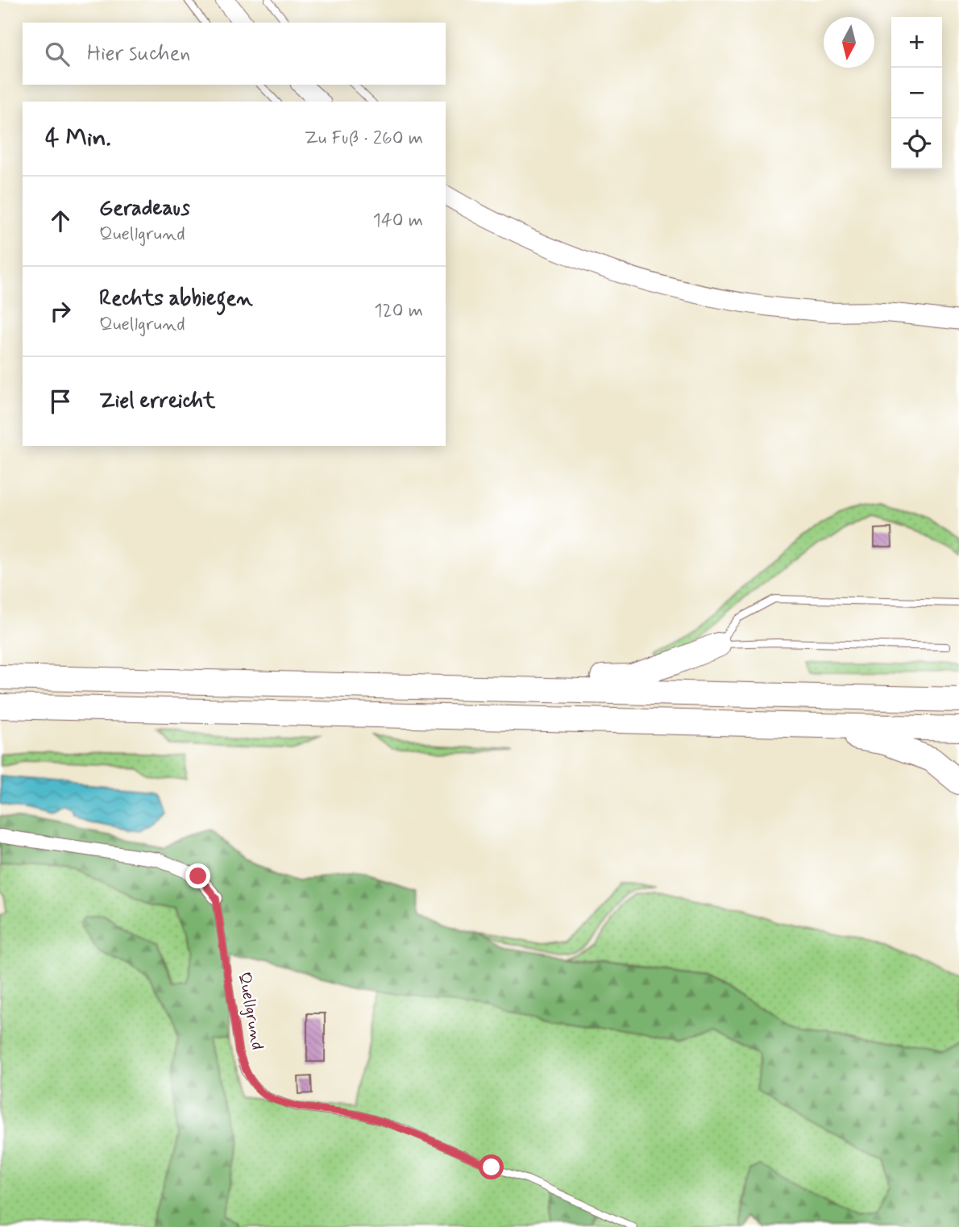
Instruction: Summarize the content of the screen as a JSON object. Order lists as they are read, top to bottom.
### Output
{
  "streets": {
    "street": ["Quellgrund"]
  },
  "north": "bottom",
  "page": {
    "map_buttons": ["+", "−"],
    "search": "Hier suchen",
    "heading": ["4 Min.", "Zu Fuß · 260 m"],
    "list": [
      ["Geradeaus", "Quellgrund", "140 m"],
      ["Rechts abbiegen", "Quellgrund", "120 m"],
      "Ziel erreicht"
    ]
  }
}
